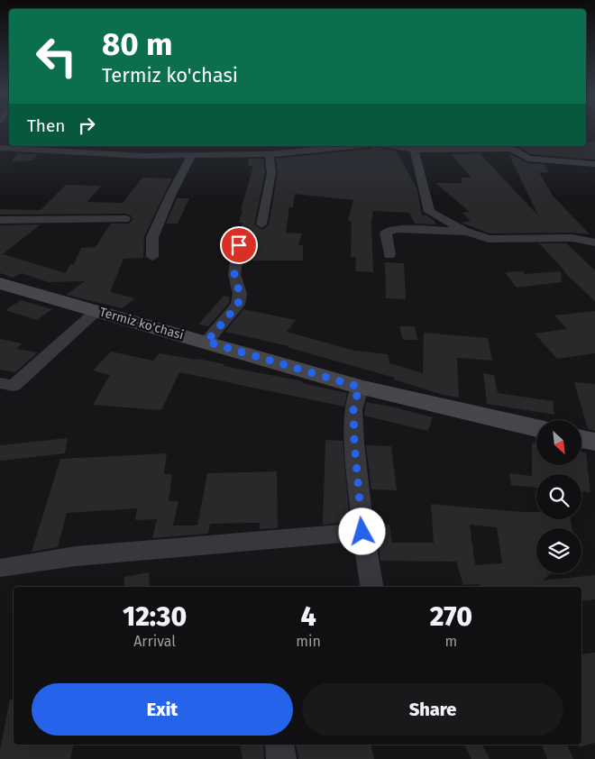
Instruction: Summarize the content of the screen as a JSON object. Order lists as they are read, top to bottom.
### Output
{
  "streets": {
    "main road": ["Termiz ko'chasi"]
  },
  "north": "bottom right",
  "page": {
    "turn": ["80 m", "Termiz ko'chasi"],
    "then": "Then",
    "eta": [
      "12:30",
      "Arrival",
      "4",
      "min",
      "270",
      "m"
    ],
    "buttons": ["Exit", "Share"]
  }
}
